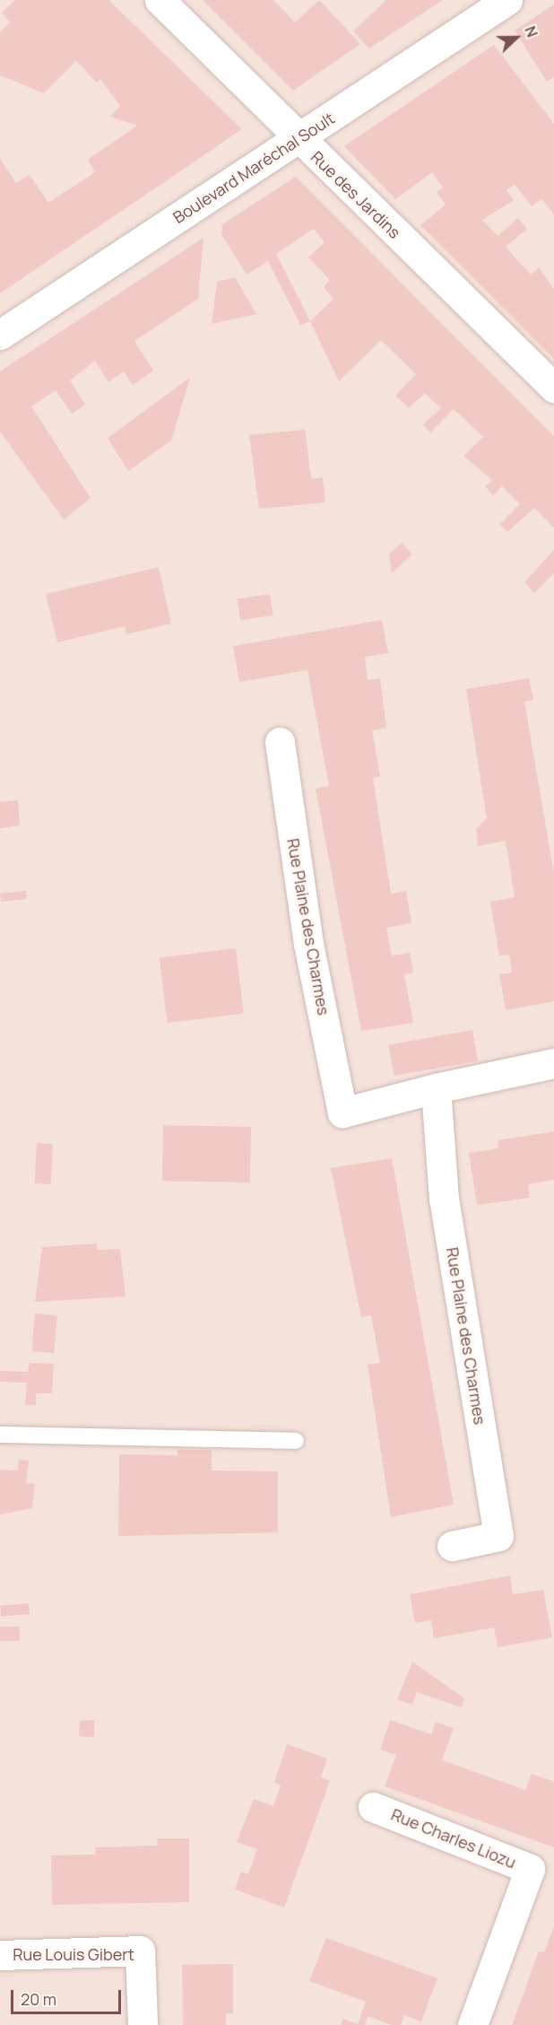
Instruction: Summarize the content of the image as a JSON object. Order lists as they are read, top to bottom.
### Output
{
  "streets": {
    "street": [
      "Boulevard Maréchal Soult",
      "Rue des Jardins",
      "Rue Plaine des Charmes",
      "Rue Charles Liozu",
      "Rue Louis Gibert"
    ]
  },
  "crossings": [
    ["Boulevard Maréchal Soult", "Rue des Jardins"]
  ],
  "scale_bar": "20 m",
  "north": "right"
}
